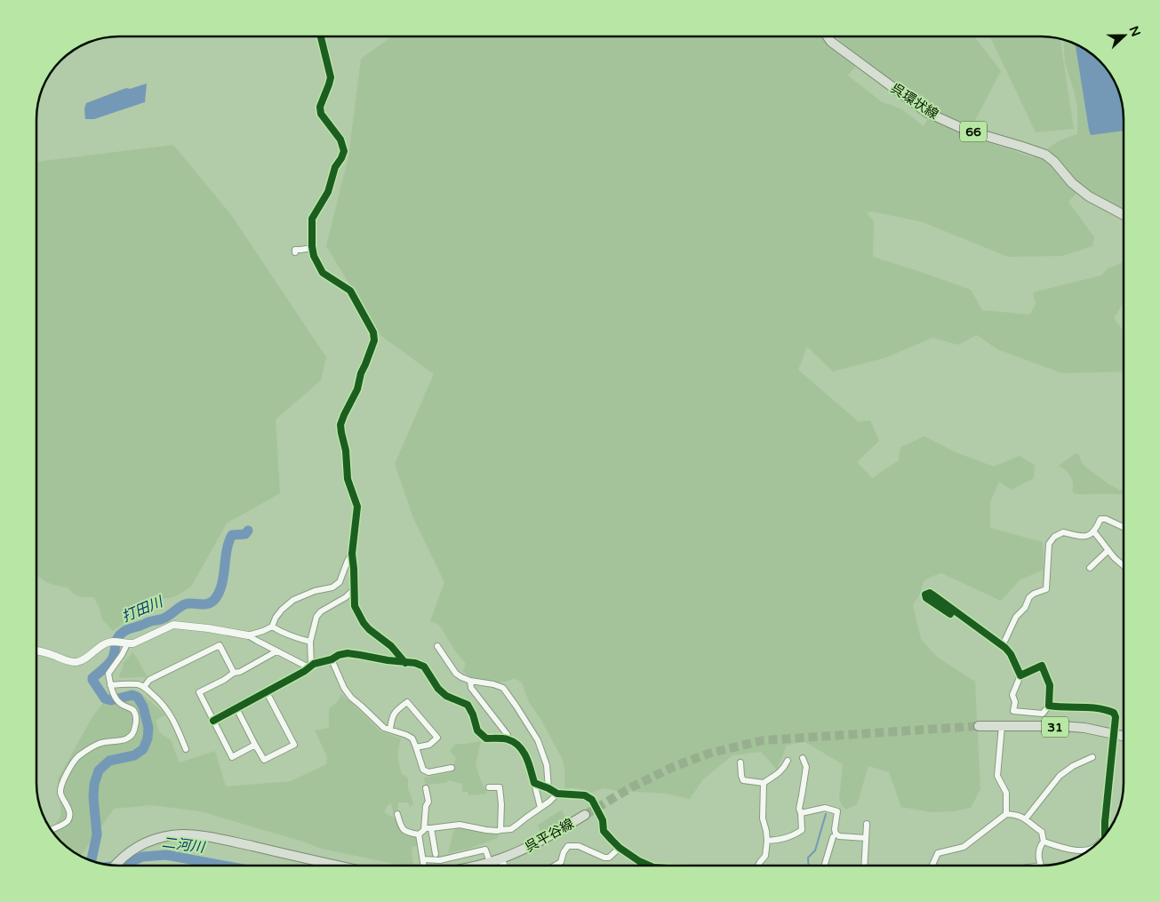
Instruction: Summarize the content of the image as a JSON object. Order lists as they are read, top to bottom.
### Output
{
  "streets": {
    "main road": [
      "呉環状線",
      "66",
      "31",
      "呉平谷線"
    ]
  },
  "water": ["打田川", "二河川"],
  "north": "right"
}
